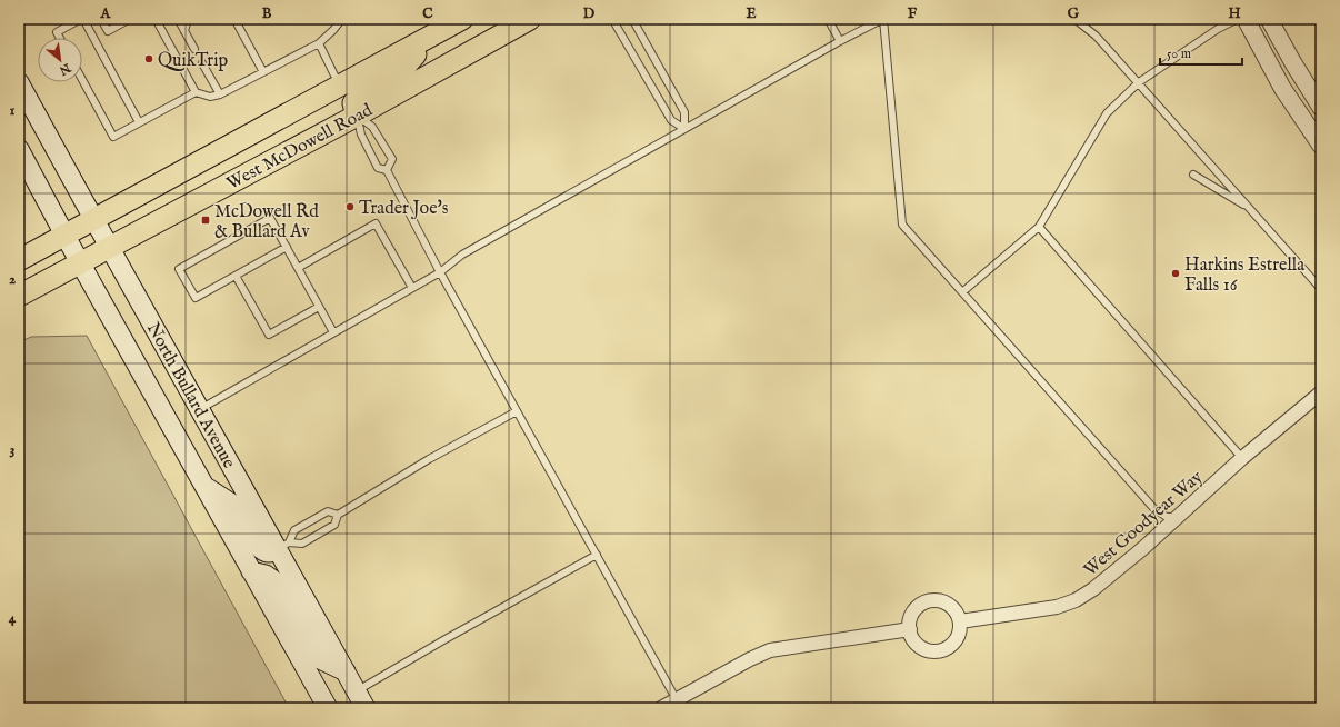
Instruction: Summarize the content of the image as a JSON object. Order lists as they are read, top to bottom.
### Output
{
  "streets": {
    "main road": ["West McDowell Road", "North Bullard Avenue"],
    "street": ["West Goodyear Way"]
  },
  "crossings": [
    ["West McDowell Road", "North Bullard Avenue"]
  ],
  "places": {
    "other": ["QuikTrip", "Trader Joe's", "Harkins Estrella Falls 16"],
    "transit": ["McDowell Rd & Bullard Av"]
  },
  "scale_bar": "50 m",
  "north": "bottom right",
  "grid": {
    "columns": [
      "A",
      "B",
      "C",
      "D",
      "E",
      "F",
      "G",
      "H"
    ],
    "rows": [
      "1",
      "2",
      "3",
      "4"
    ]
  }
}
